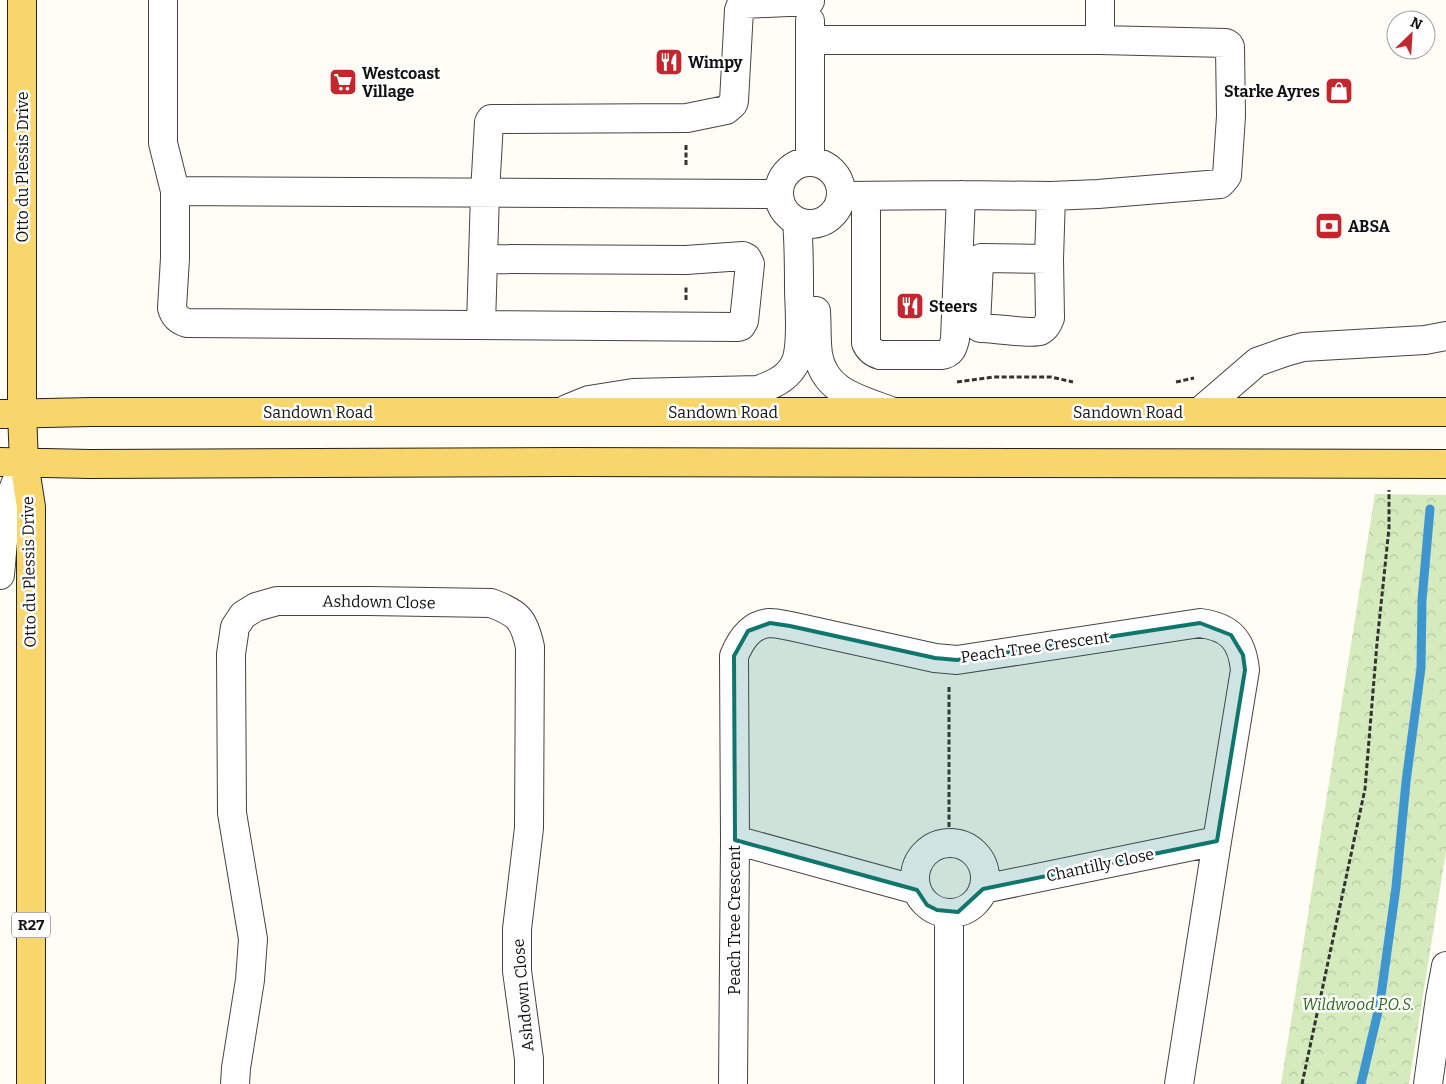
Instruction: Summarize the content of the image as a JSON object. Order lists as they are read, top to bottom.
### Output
{
  "streets": {
    "main road": ["Otto du Plessis Drive", "Sandown Road", "R27"],
    "street": ["Ashdown Close", "Peach Tree Crescent", "Chantilly Close"]
  },
  "crossings": [
    ["Otto du Plessis Drive", "Sandown Road"],
    ["Peach Tree Crescent", "Chantilly Close"]
  ],
  "parks": ["Wildwood P.O.S."],
  "places": {
    "restaurant": ["Wimpy", "Steers"],
    "supermarket": ["Westcoast Village"],
    "shop": ["Starke Ayres"],
    "bank": ["ABSA"]
  },
  "north": "top right"
}
